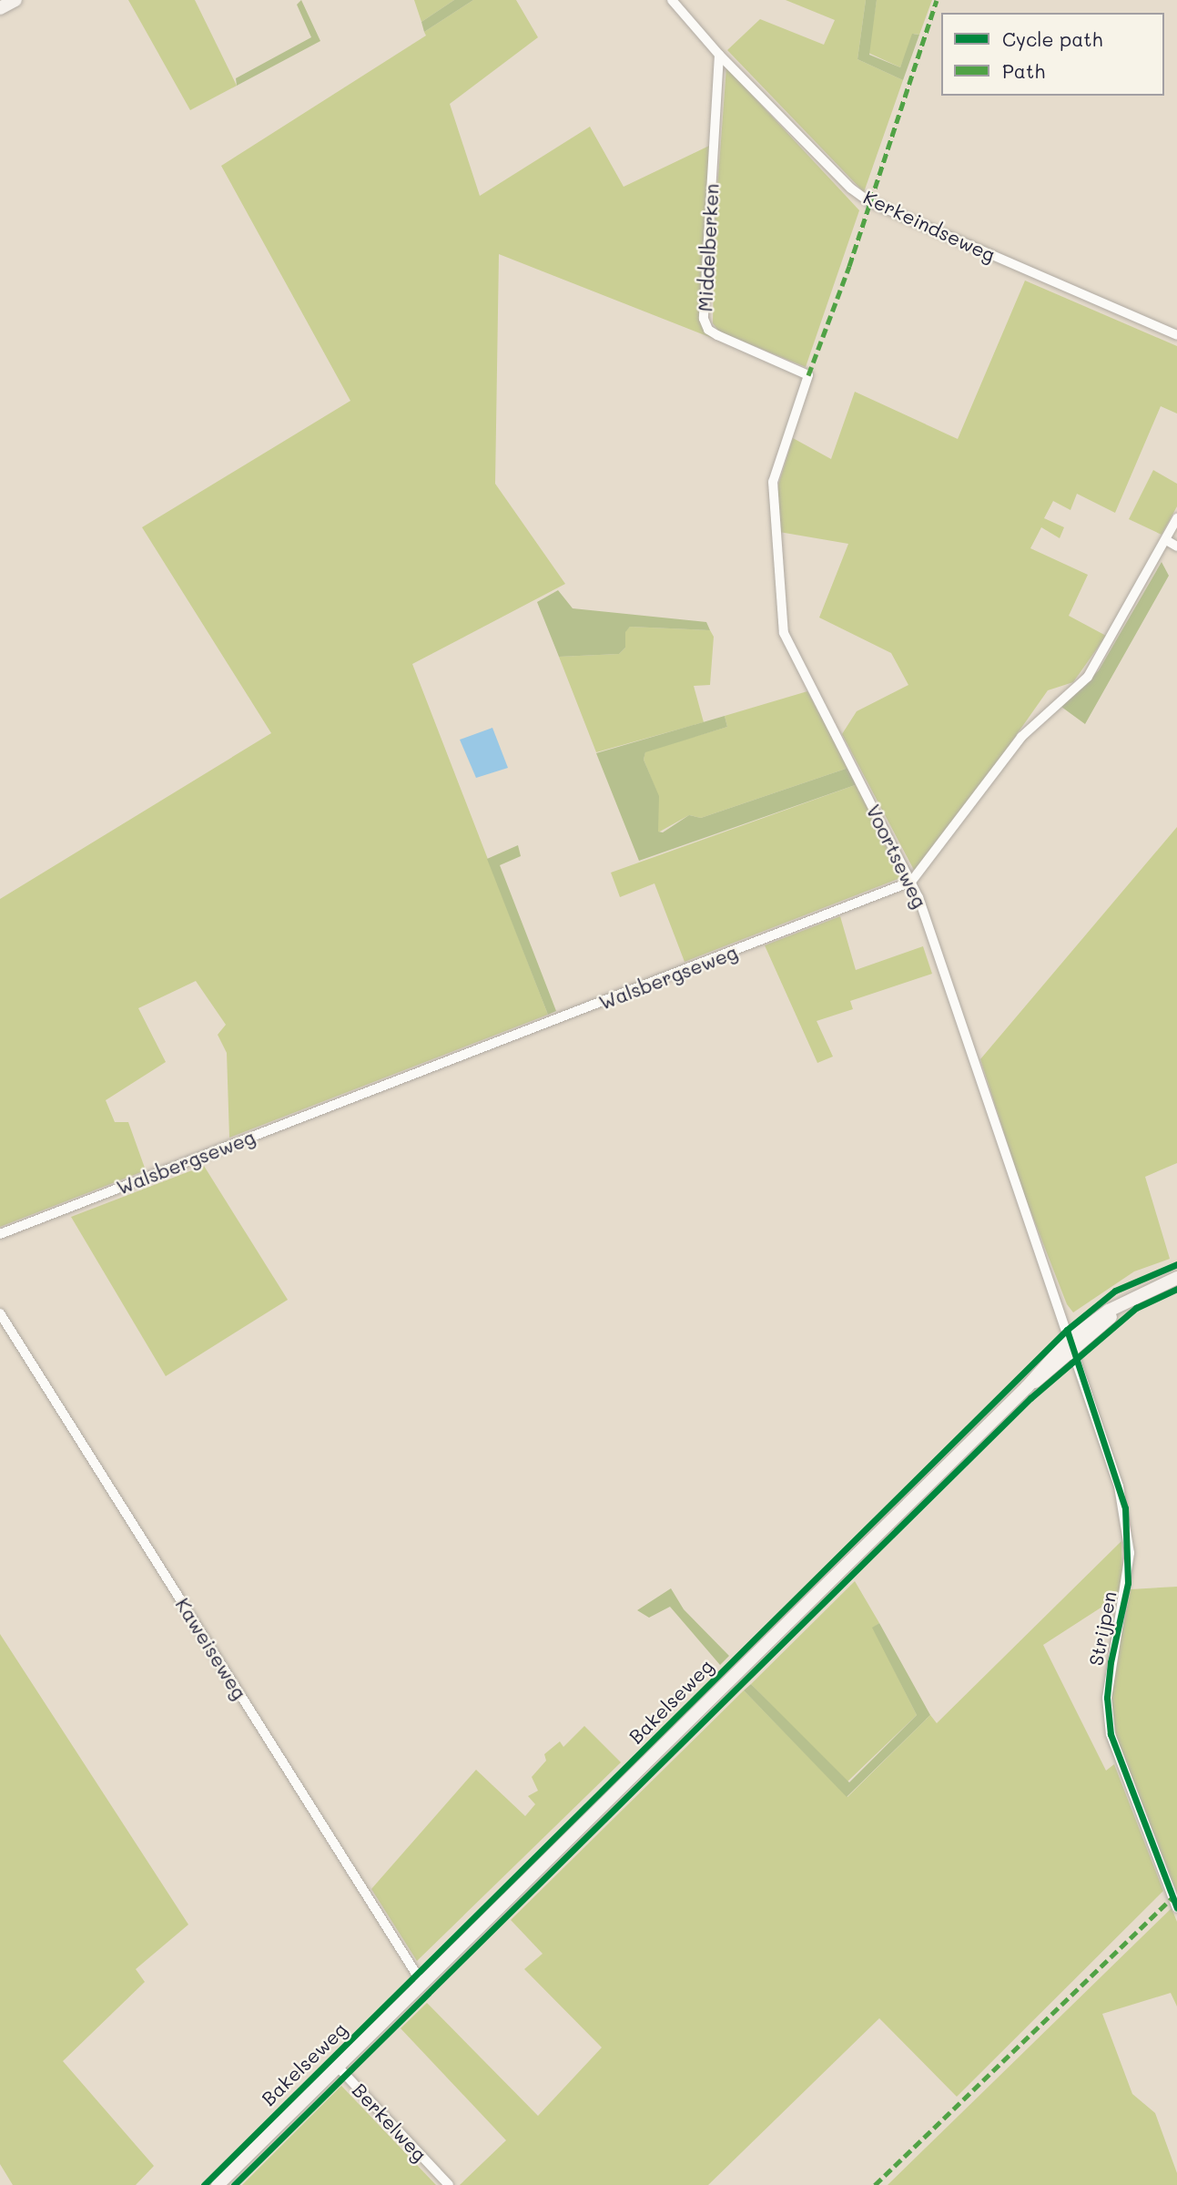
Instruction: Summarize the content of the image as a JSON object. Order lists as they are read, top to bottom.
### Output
{
  "streets": {
    "main road": ["Bakelseweg"],
    "street": [
      "Kerkeindseweg",
      "Middelberken",
      "Voortseweg",
      "Walsbergseweg",
      "Strijpen",
      "Kaweiseweg",
      "Berkelweg"
    ]
  },
  "crossings": [
    ["Kerkeindseweg", "Middelberken"],
    ["Middelberken", "Voortseweg"],
    ["Voortseweg", "Walsbergseweg"],
    ["Voortseweg", "Strijpen"],
    ["Voortseweg", "Bakelseweg"],
    ["Strijpen", "Bakelseweg"],
    ["Kaweiseweg", "Bakelseweg"],
    ["Bakelseweg", "Berkelweg"]
  ],
  "legend": ["Cycle path", "Path"]
}
